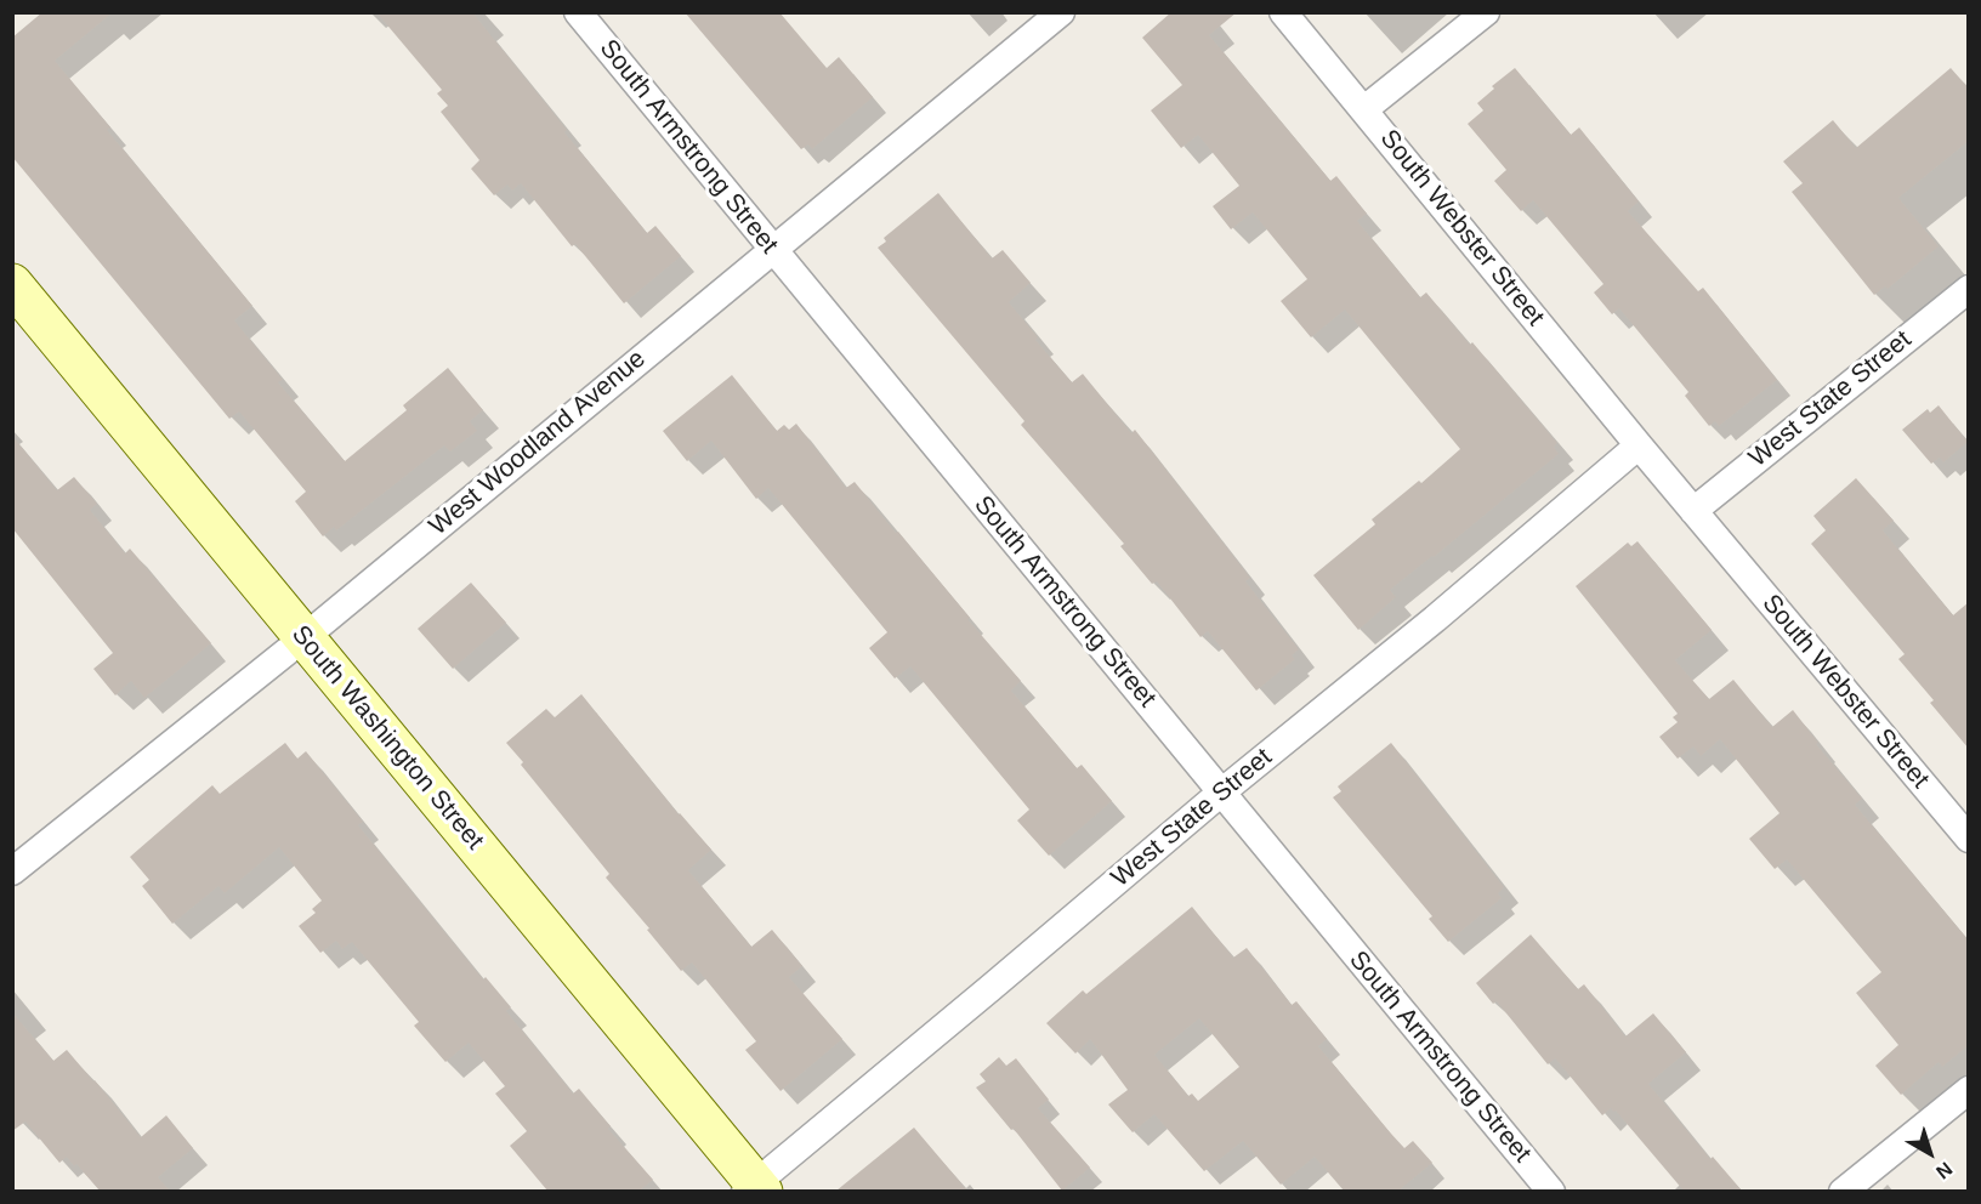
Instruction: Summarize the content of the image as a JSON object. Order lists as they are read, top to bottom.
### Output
{
  "streets": {
    "main road": ["South Washington Street"],
    "street": [
      "South Armstrong Street",
      "South Webster Street",
      "West State Street",
      "West Woodland Avenue"
    ]
  },
  "crossings": [
    ["South Armstrong Street", "West State Street"],
    ["South Armstrong Street", "West Woodland Avenue"],
    ["South Webster Street", "West State Street"],
    ["West State Street", "South Washington Street"],
    ["West Woodland Avenue", "South Washington Street"]
  ],
  "north": "bottom right"
}
